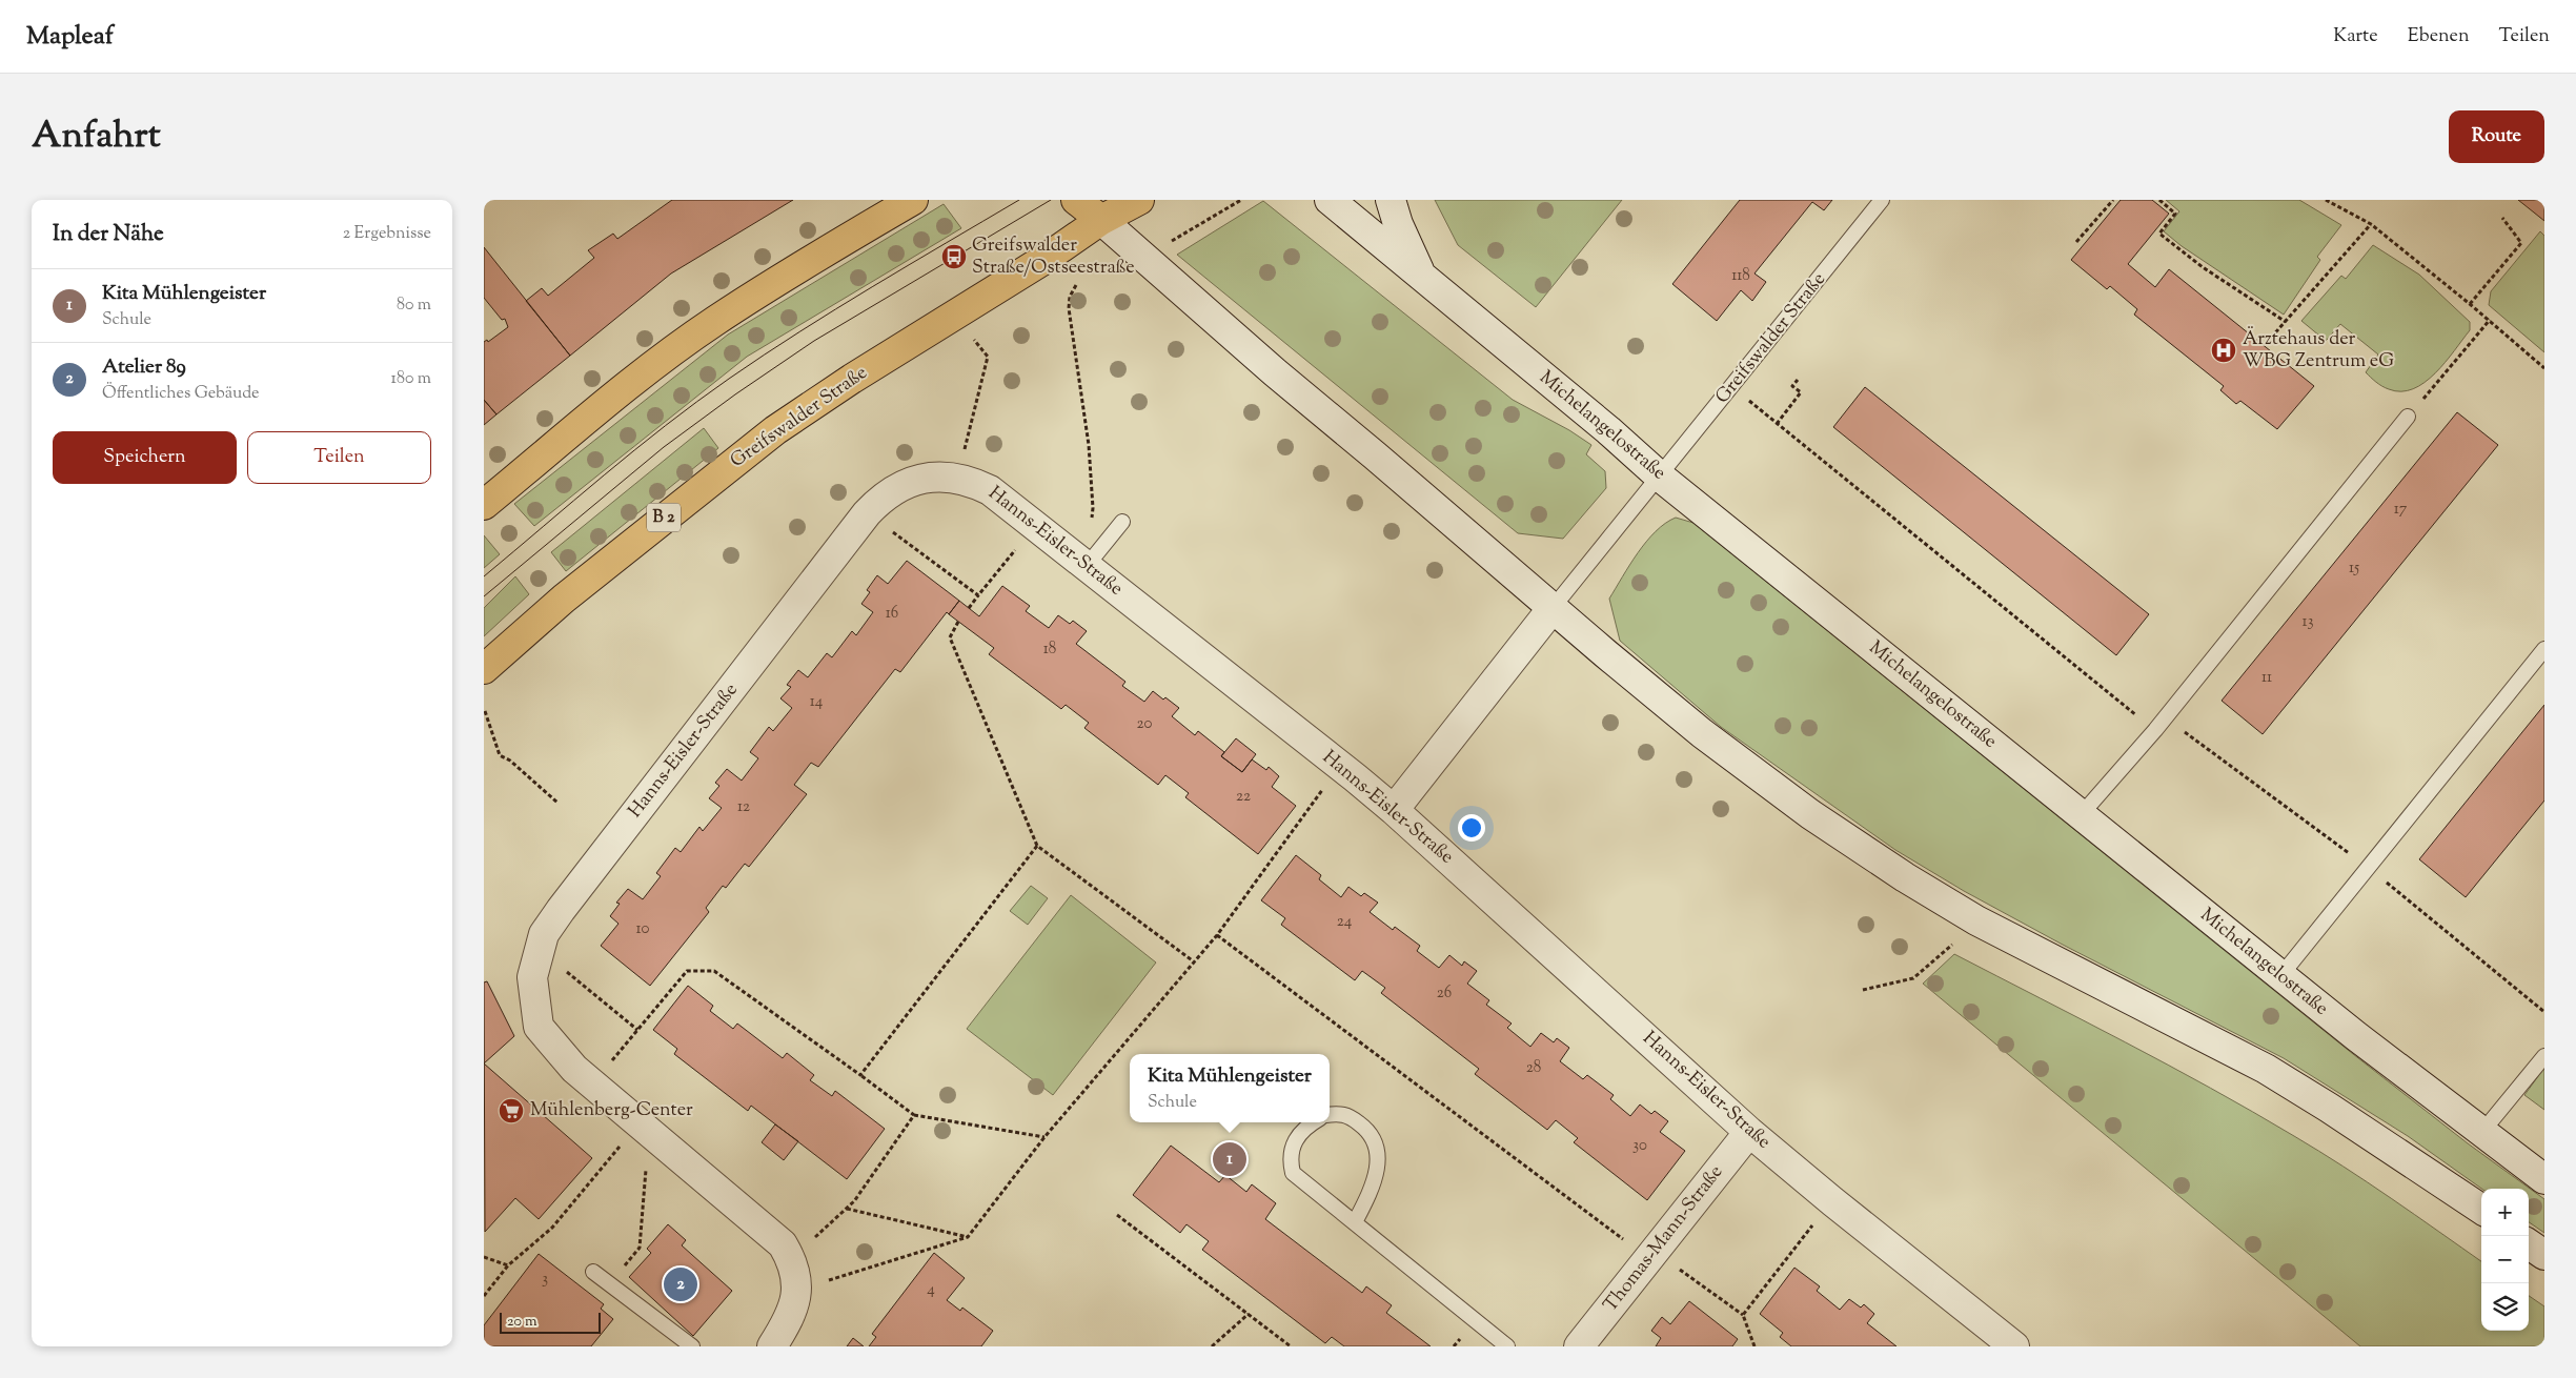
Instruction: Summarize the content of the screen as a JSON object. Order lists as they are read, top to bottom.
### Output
{
  "streets": {
    "main road": [
      "Greifswalder Straße",
      "Michelangelostraße",
      "B 2",
      "Hanns-Eisler-Straße",
      "Thomas-Mann-Straße"
    ]
  },
  "crossings": [
    ["Greifswalder Straße", "Michelangelostraße"],
    ["Hanns-Eisler-Straße", "Thomas-Mann-Straße"]
  ],
  "places": {
    "bus stop": ["Greifswalder Straße/Ostseestraße"],
    "hospital": ["Ärztehaus der WBG Zentrum eG"],
    "supermarket": ["Mühlenberg-Center"]
  },
  "house_numbers": [
    "118",
    "17",
    "15",
    "16",
    "13",
    "18",
    "11",
    "14",
    "20",
    "22",
    "12",
    "24",
    "10",
    "26",
    "28",
    "30",
    "3",
    "4"
  ],
  "scale_bar": "20 m",
  "page": {
    "header": "Mapleaf",
    "nav": ["Karte", "Ebenen", "Teilen"],
    "title": "Anfahrt",
    "buttons": [
      "Route",
      ["Speichern", "Teilen"]
    ],
    "heading": ["In der Nähe", "2 Ergebnisse"],
    "list": [
      {
        "mark": "1",
        "name": "Kita Mühlengeister",
        "note": "Schule",
        "value": "80 m"
      },
      {
        "mark": "2",
        "name": "Atelier 89",
        "note": "Öffentliches Gebäude",
        "value": "180 m"
      }
    ],
    "popup": ["Kita Mühlengeister", "Schule"],
    "pins": ["1", "2"],
    "map_buttons": ["+", "−"],
    "scale": "20 m"
  }
}
